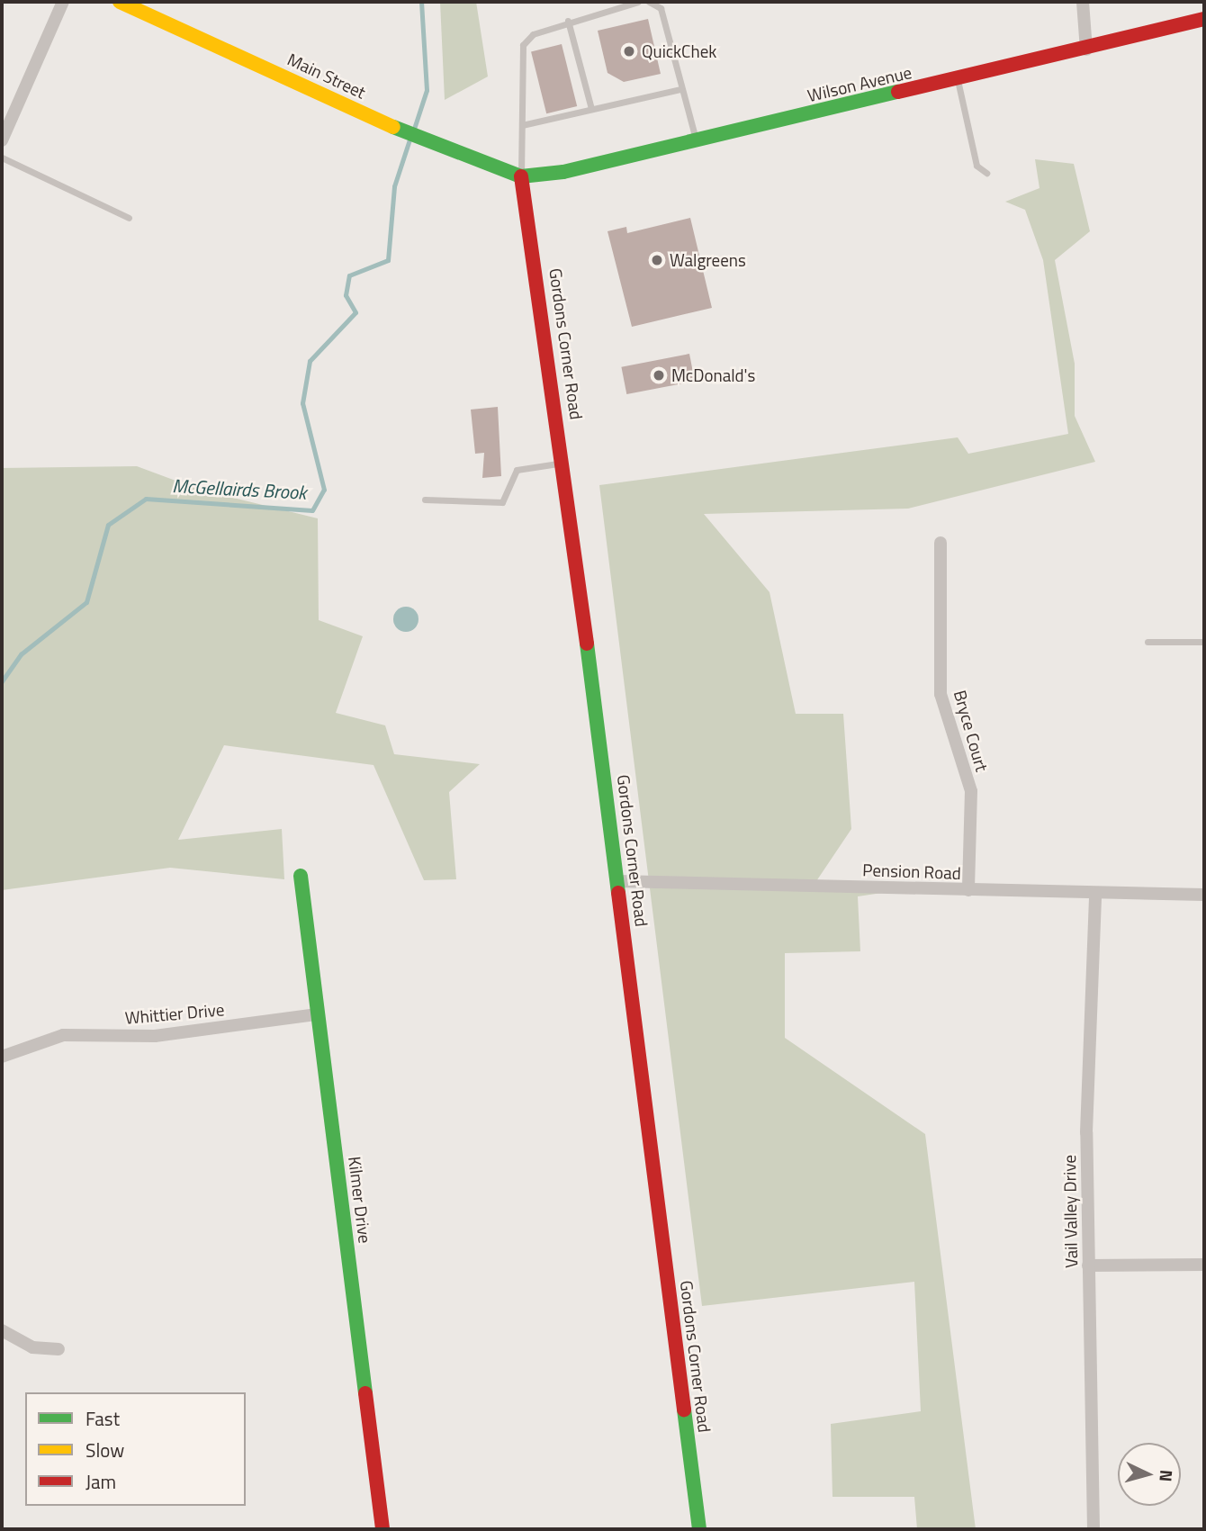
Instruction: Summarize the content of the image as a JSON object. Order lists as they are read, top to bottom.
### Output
{
  "streets": {
    "street": [
      "Main Street",
      "Wilson Avenue",
      "Gordons Corner Road",
      "Bryce Court",
      "Pension Road",
      "Whittier Drive",
      "Kilmer Drive",
      "Vail Valley Drive"
    ]
  },
  "crossings": [
    ["Main Street", "Wilson Avenue"],
    ["Main Street", "Gordons Corner Road"],
    ["Wilson Avenue", "Gordons Corner Road"],
    ["Gordons Corner Road", "Pension Road"],
    ["Bryce Court", "Pension Road"],
    ["Pension Road", "Vail Valley Drive"],
    ["Whittier Drive", "Kilmer Drive"]
  ],
  "water": ["McGellairds Brook"],
  "places": ["QuickChek", "Walgreens", "McDonald's"],
  "legend": ["Fast", "Slow", "Jam"],
  "north": "right"
}
